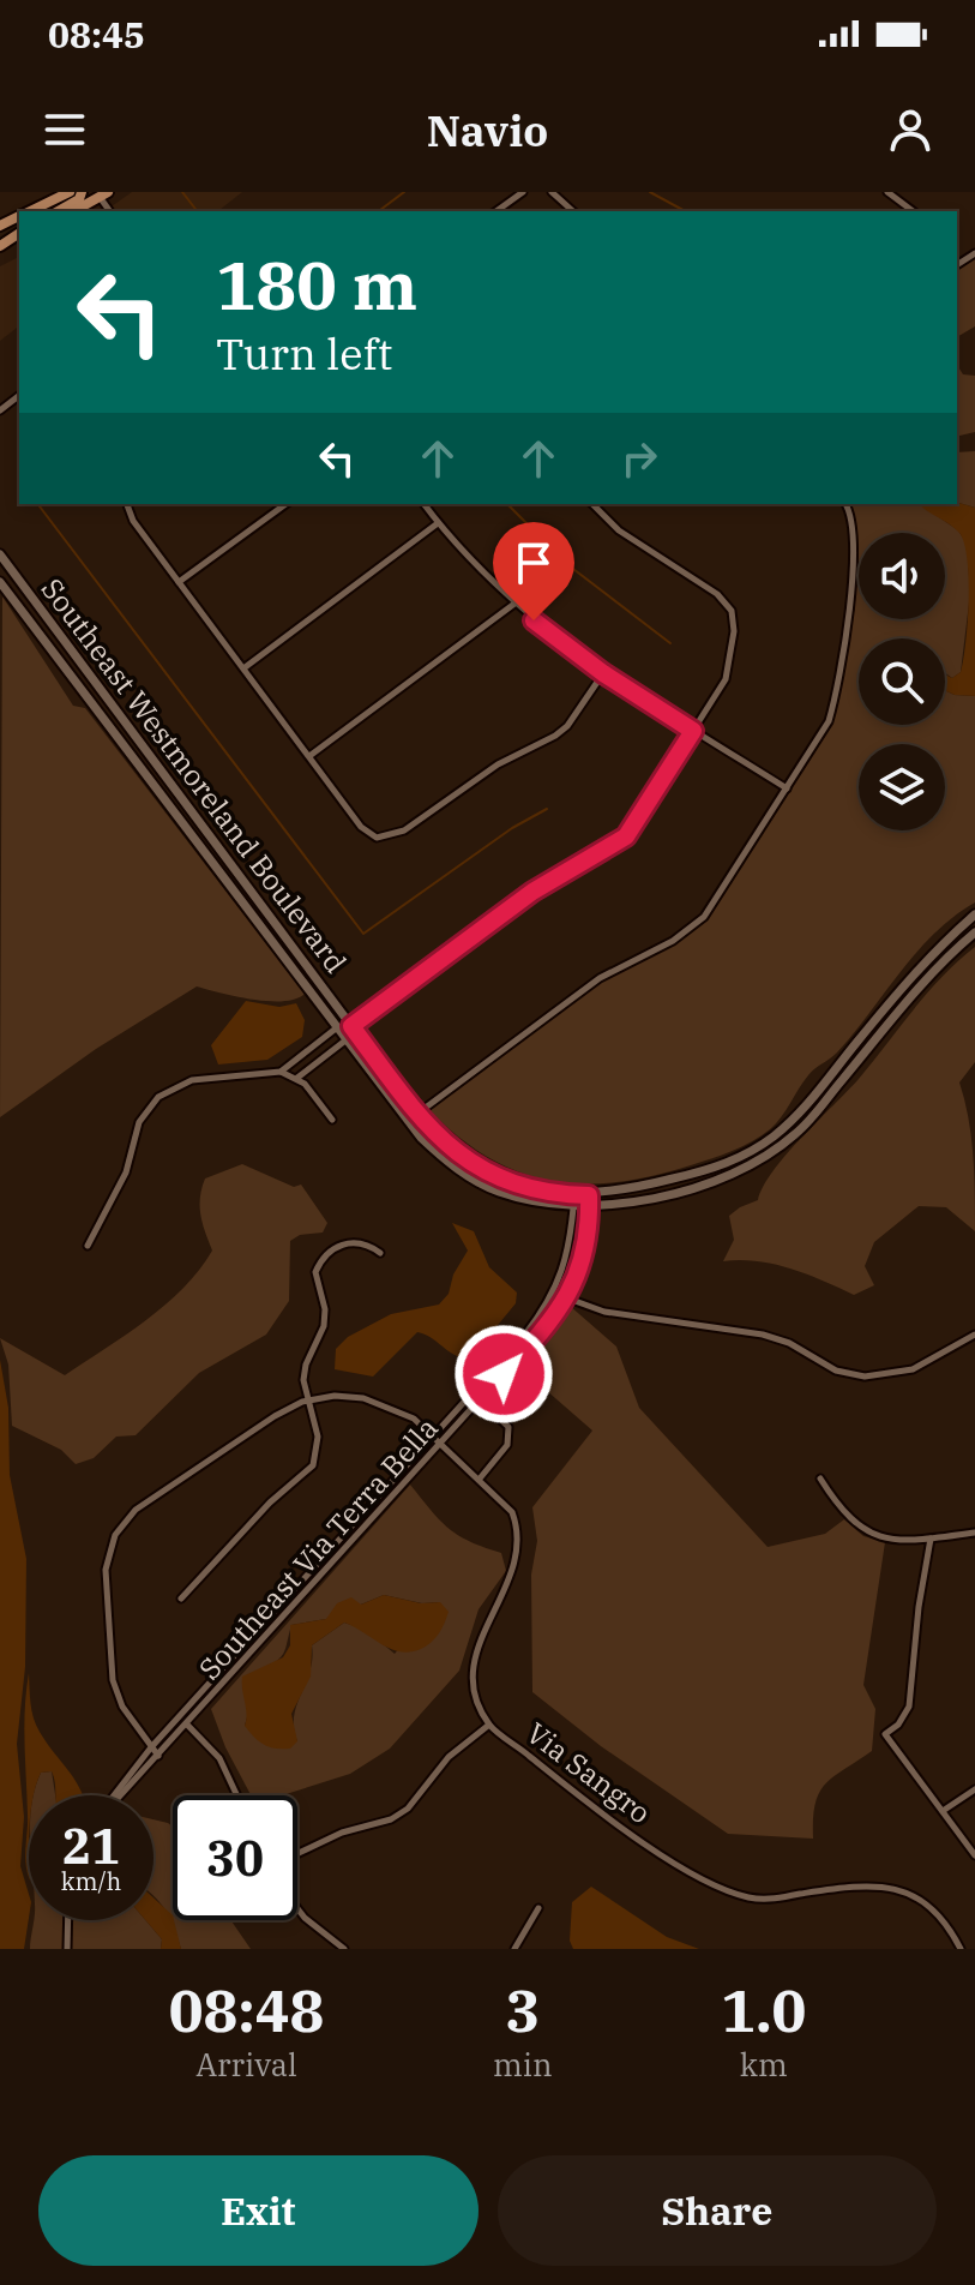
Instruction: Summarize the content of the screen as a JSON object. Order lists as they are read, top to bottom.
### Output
{
  "streets": {
    "street": ["Southeast Westmoreland Boulevard", "Southeast Via Terra Bella", "Via Sangro"]
  },
  "crossings": [
    ["Southeast Westmoreland Boulevard", "Southeast Via Terra Bella"],
    ["Southeast Via Terra Bella", "Via Sangro"]
  ],
  "page": {
    "status": "08:45",
    "header": "Navio",
    "turn": ["180 m", "Turn left"],
    "speed": "21 km/h",
    "limit": "30",
    "eta": [
      "08:48",
      "Arrival",
      "3",
      "min",
      "1.0",
      "km"
    ],
    "buttons": ["Exit", "Share"]
  }
}
